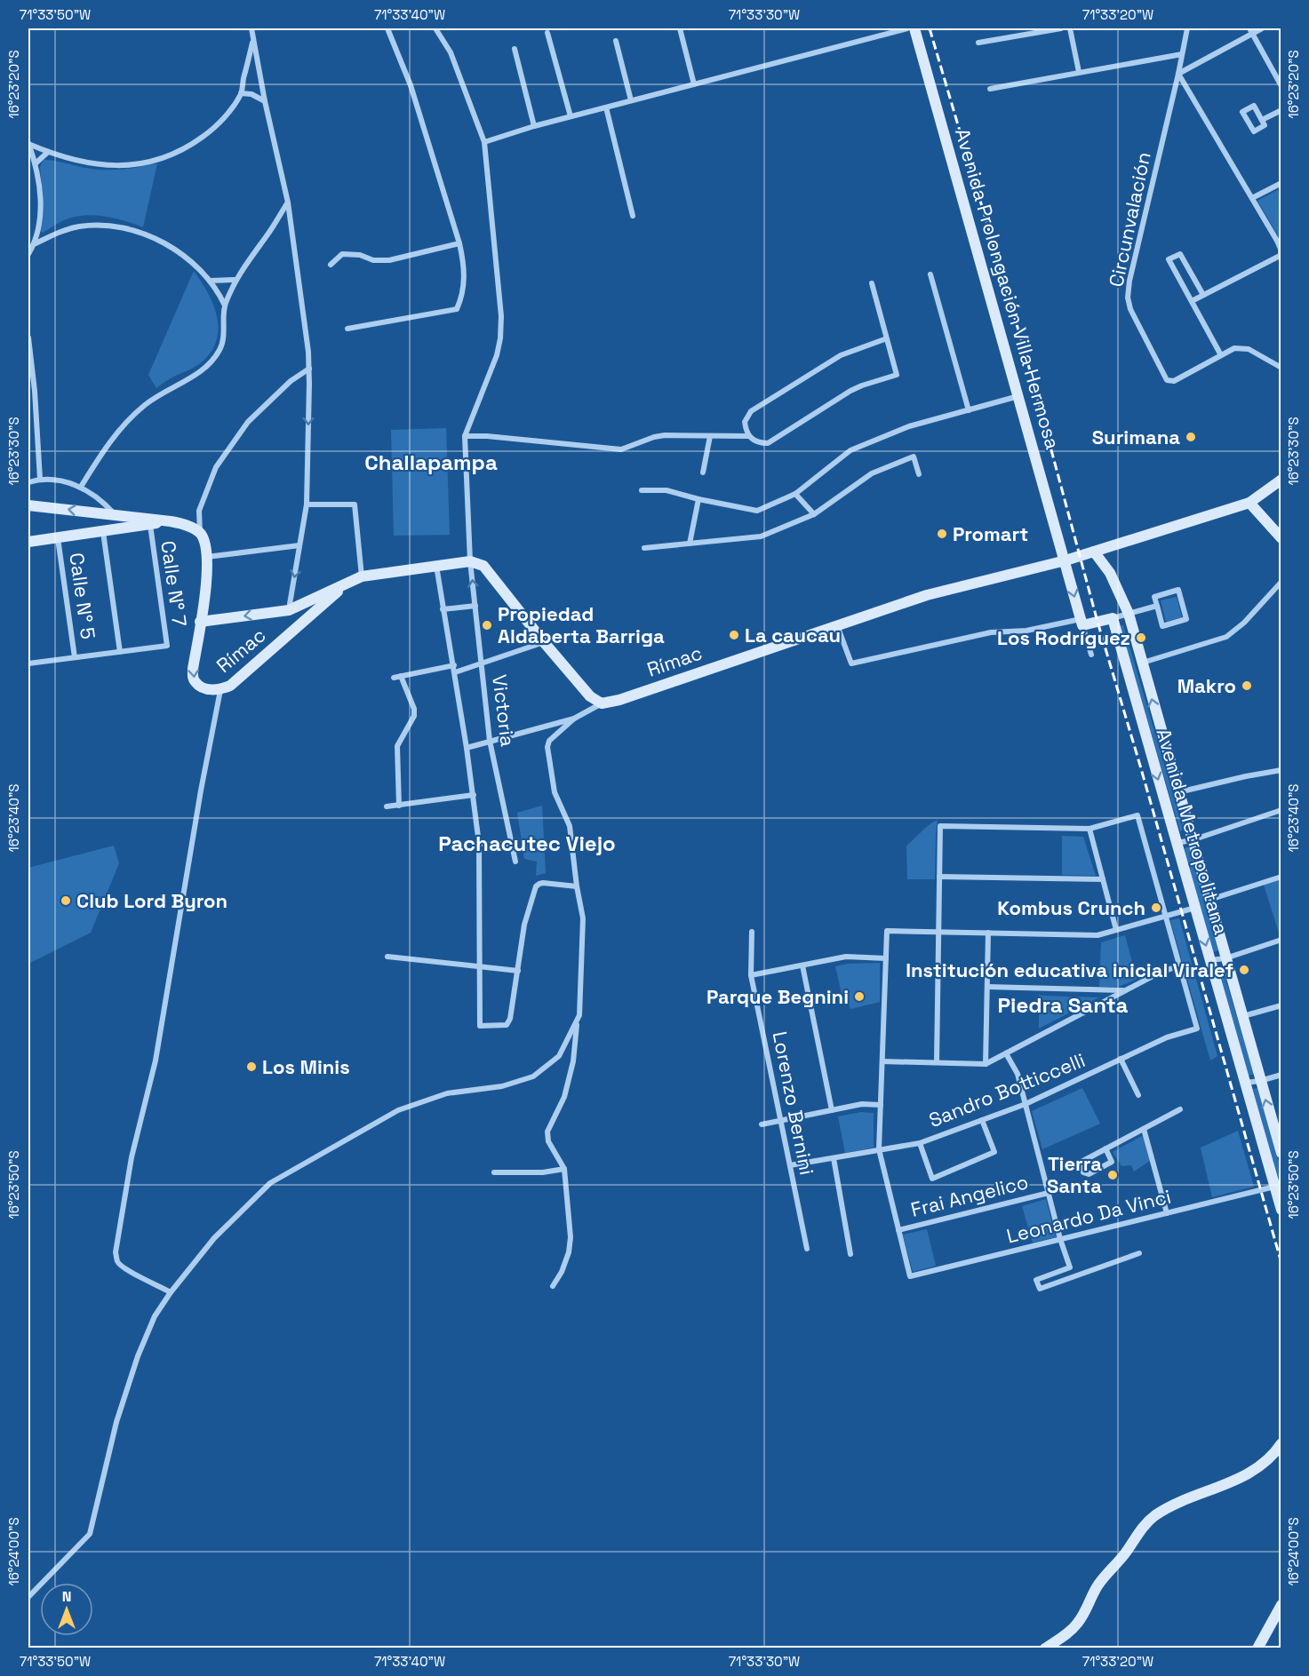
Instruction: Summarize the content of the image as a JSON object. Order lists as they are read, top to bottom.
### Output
{
  "streets": {
    "main road": ["Avenida Prolongación Villa Hermosa", "Rímac", "Avenida Metropolitana"],
    "street": [
      "Circunvalación",
      "Calle N° 7",
      "Calle N° 5",
      "Victoria",
      "Sandro Botticcelli",
      "Lorenzo Bernini",
      "Frai Angelico",
      "Leonardo Da Vinci"
    ]
  },
  "crossings": [
    ["Avenida Prolongación Villa Hermosa", "Rímac"],
    ["Rímac", "Victoria"],
    ["Rímac", "Avenida Metropolitana"],
    ["Avenida Metropolitana", "Leonardo Da Vinci"],
    ["Sandro Botticcelli", "Lorenzo Bernini"],
    ["Frai Angelico", "Leonardo Da Vinci"]
  ],
  "districts": ["Challapampa", "Pachacutec Viejo", "Piedra Santa"],
  "places": [
    "Surimana",
    "Promart",
    "Propiedad Aldaberta Barriga",
    "La caucau",
    "Los Rodríguez",
    "Makro",
    "Club Lord Byron",
    "Kombus Crunch",
    "Institución educativa inicial Viralef",
    "Parque Begnini",
    "Los Minis",
    "Tierra Santa"
  ],
  "north": "top",
  "coordinates": [
    "71°33'50\"W",
    "71°33'40\"W",
    "71°33'30\"W",
    "71°33'20\"W",
    "16°23'20\"S",
    "16°23'30\"S",
    "16°23'40\"S",
    "16°23'50\"S",
    "16°24'00\"S"
  ]
}
